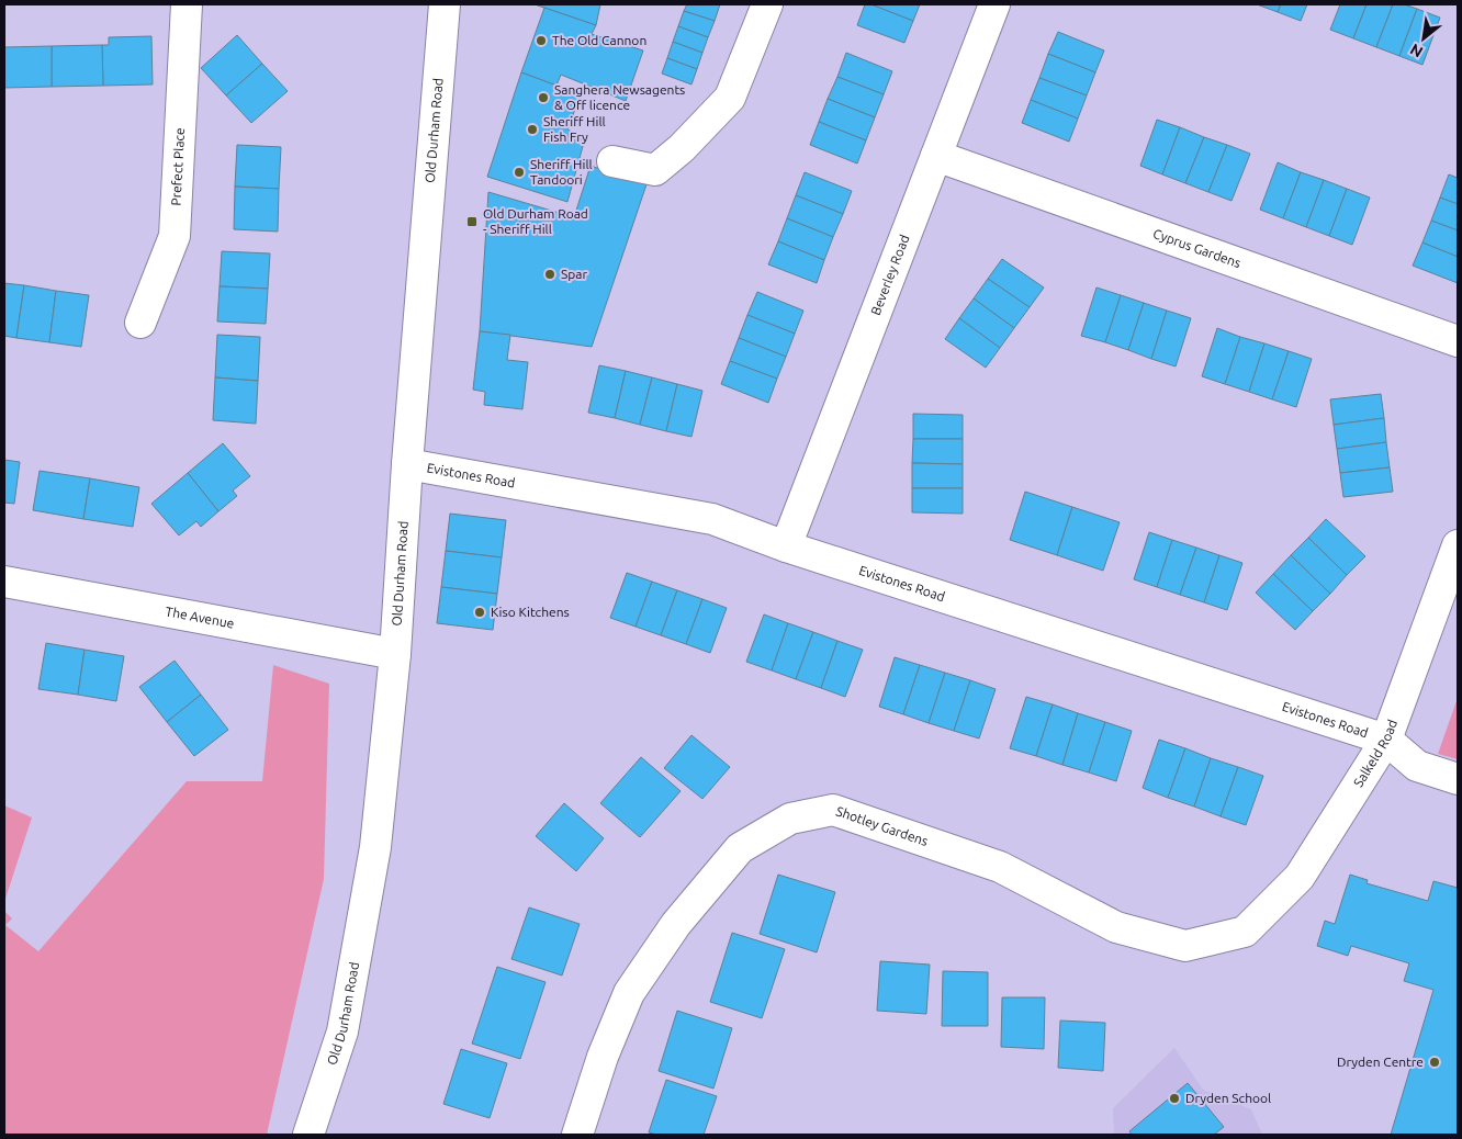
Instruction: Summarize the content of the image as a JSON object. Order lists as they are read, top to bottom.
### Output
{
  "streets": {
    "street": [
      "Old Durham Road",
      "Prefect Place",
      "Cyprus Gardens",
      "Beverley Road",
      "Evistones Road",
      "The Avenue",
      "Salkeld Road",
      "Shotley Gardens"
    ]
  },
  "crossings": [
    ["Old Durham Road", "Evistones Road"],
    ["Old Durham Road", "The Avenue"],
    ["Cyprus Gardens", "Beverley Road"],
    ["Beverley Road", "Evistones Road"],
    ["Evistones Road", "Salkeld Road"],
    ["Salkeld Road", "Shotley Gardens"]
  ],
  "places": {
    "other": [
      "The Old Cannon",
      "Sanghera Newsagents & Off licence",
      "Sheriff Hill Fish Fry",
      "Sheriff Hill Tandoori",
      "Spar",
      "Kiso Kitchens",
      "Dryden Centre",
      "Dryden School"
    ],
    "transit": ["Old Durham Road - Sheriff Hill"]
  },
  "north": "bottom left"
}
